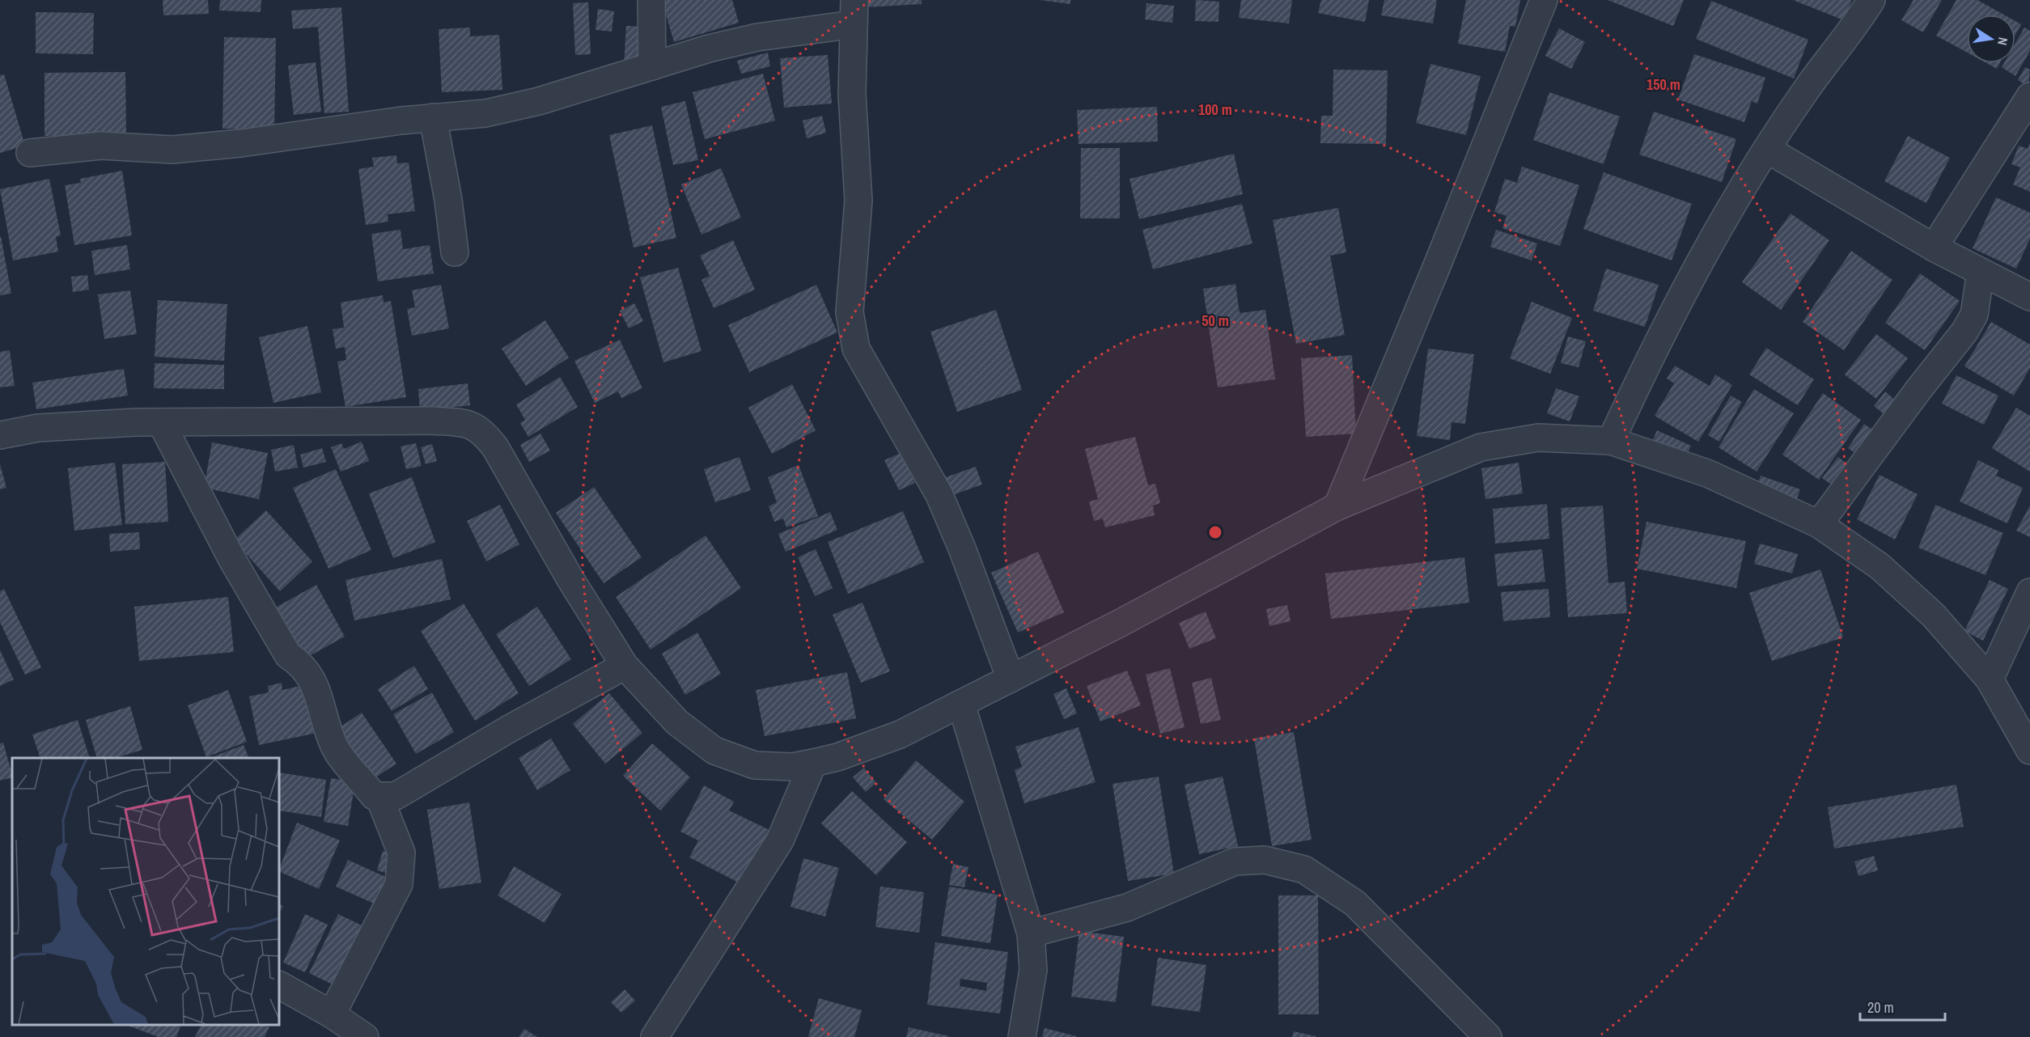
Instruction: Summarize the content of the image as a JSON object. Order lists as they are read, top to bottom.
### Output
{
  "scale_bar": "20 m",
  "north": "right",
  "rings": ["150 m", "100 m", "50 m"]
}
